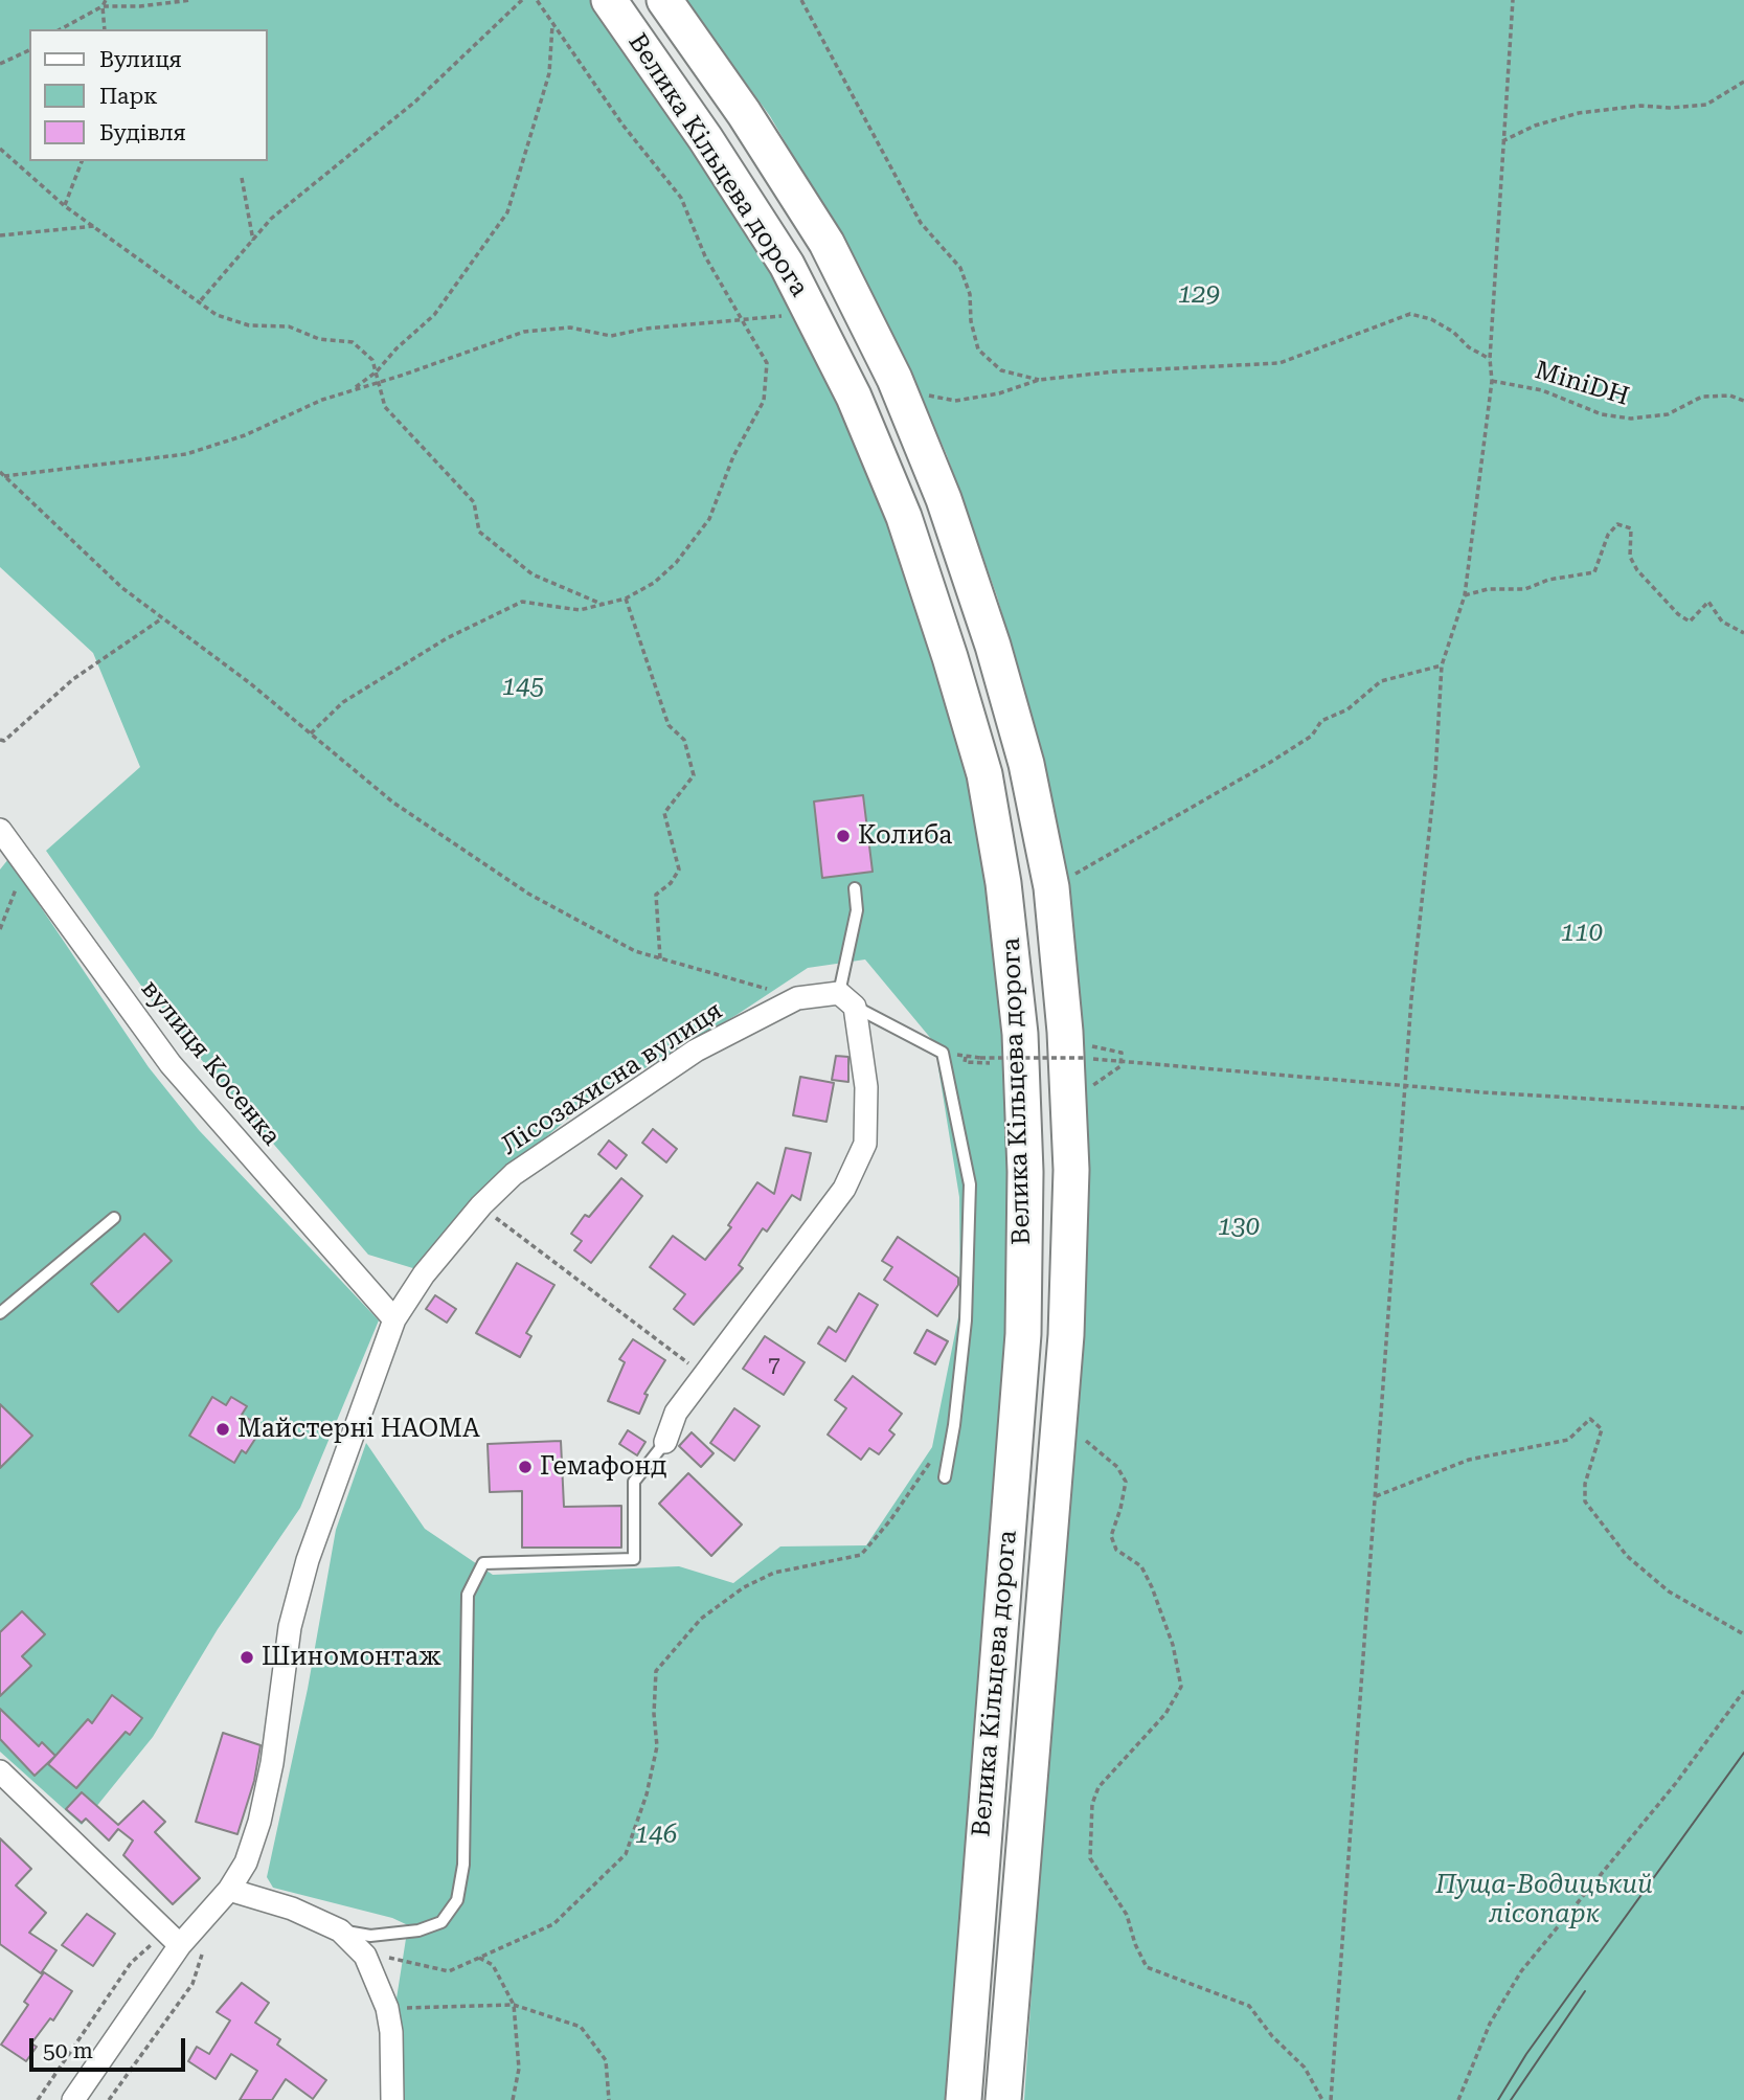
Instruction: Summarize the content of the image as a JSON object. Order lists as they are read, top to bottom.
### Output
{
  "streets": {
    "main road": ["Велика Кільцева дорога"],
    "street": ["вулиця Косенка", "Лісозахисна вулиця"],
    "path": ["MiniDH"]
  },
  "crossings": [
    ["вулиця Косенка", "Лісозахисна вулиця"]
  ],
  "parks": [
    "129",
    "145",
    "110",
    "130",
    "146",
    "Пуща-Водицький лісопарк"
  ],
  "places": [
    "Колиба",
    "Майстерні НАОМА",
    "Гемафонд",
    "Шиномонтаж"
  ],
  "house_numbers": ["7"],
  "legend": ["Вулиця", "Парк", "Будівля"],
  "scale_bar": "50 m"
}
